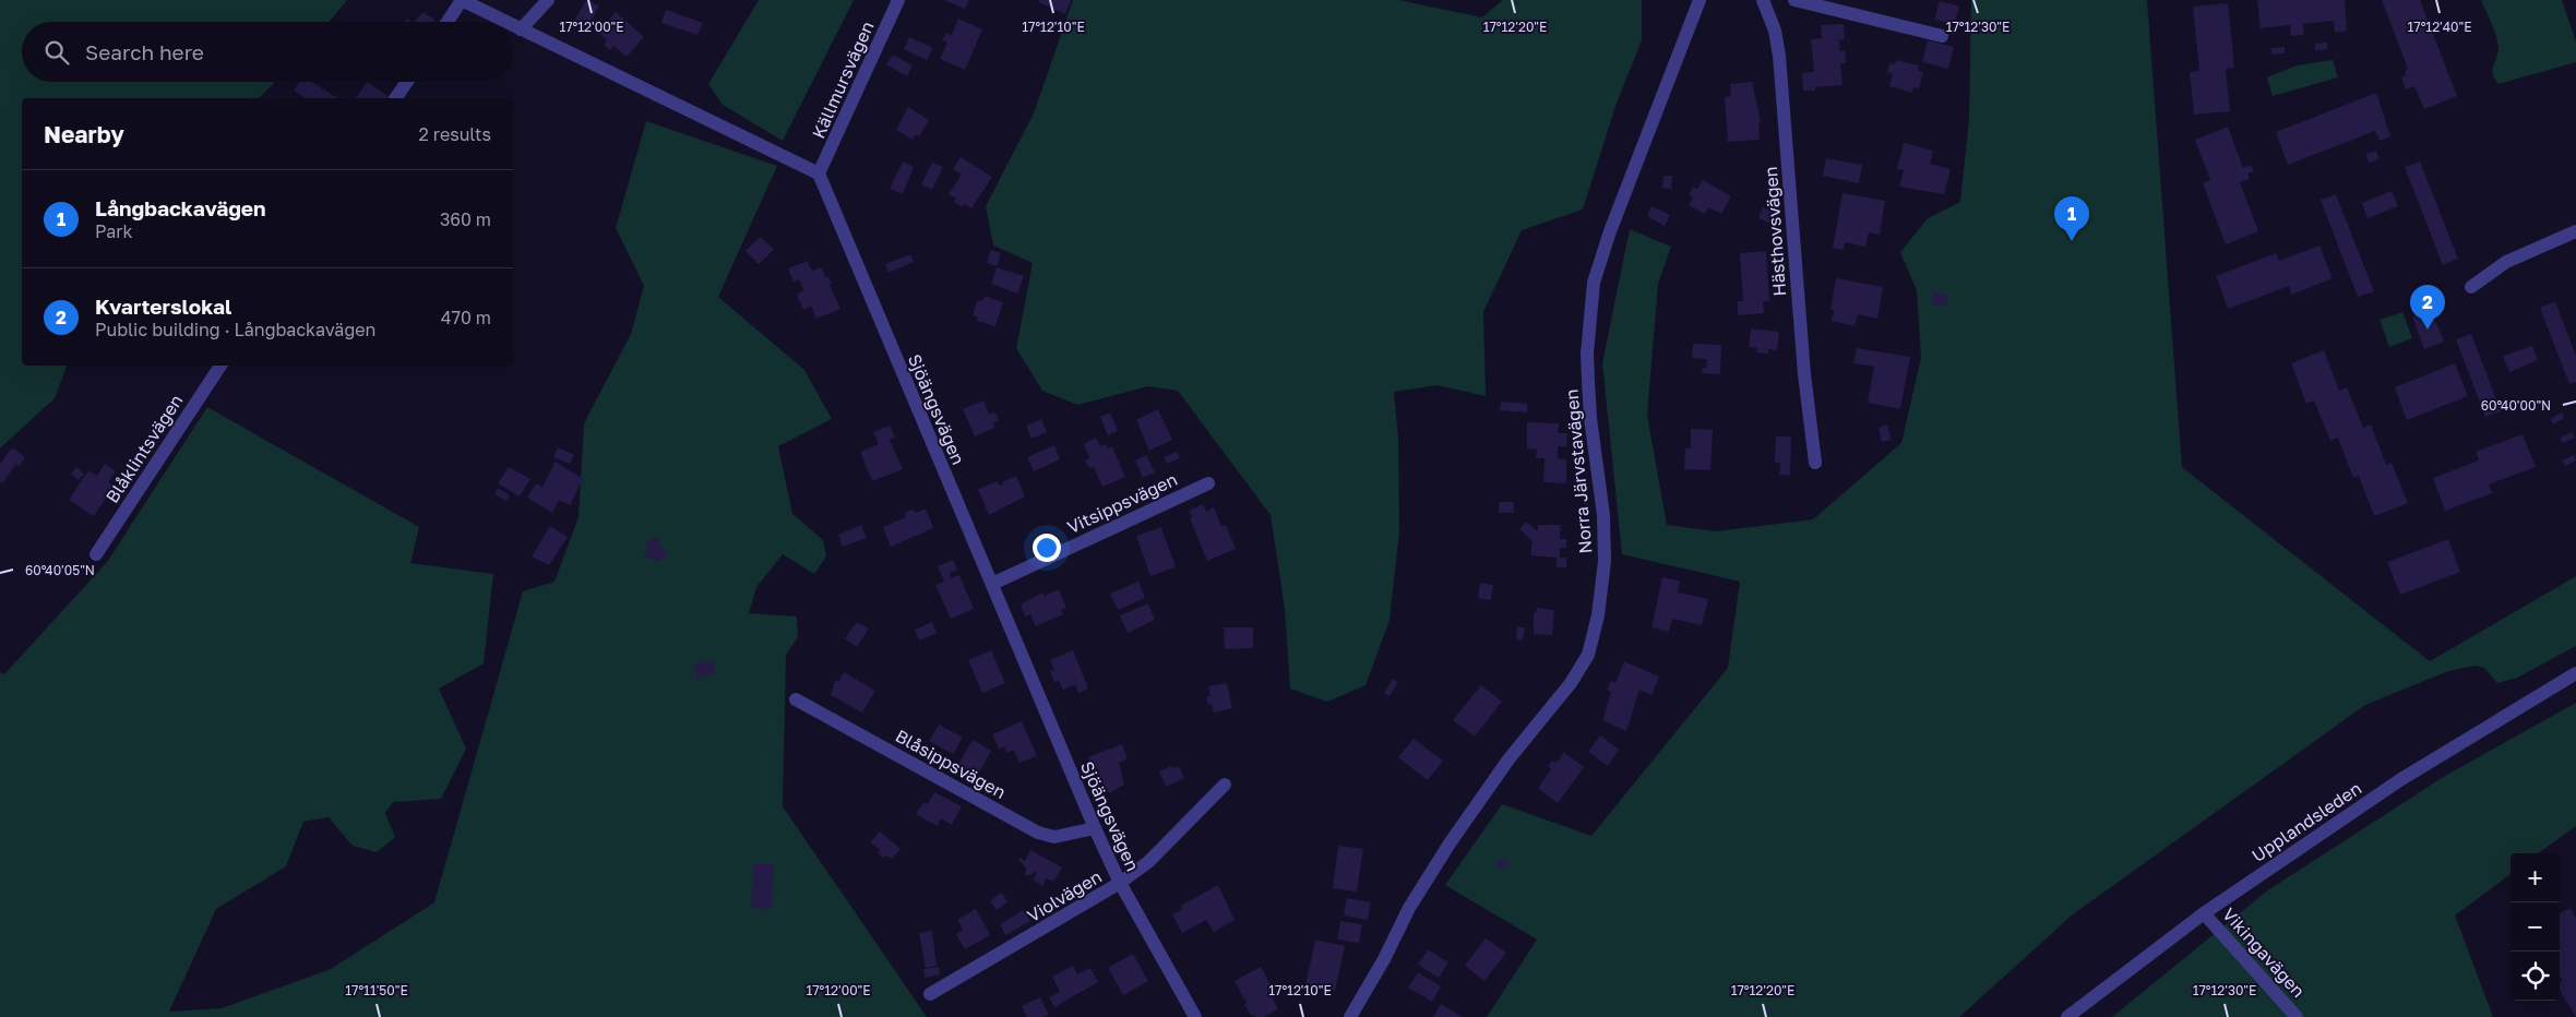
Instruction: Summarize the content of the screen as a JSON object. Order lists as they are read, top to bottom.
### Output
{
  "streets": {
    "street": [
      "Källmursvägen",
      "Hästhovsvägen",
      "Sjöängsvägen",
      "Blåklintsvägen",
      "Norra Järvstavägen",
      "Vitsippsvägen",
      "Blåsippsvägen",
      "Upplandsleden",
      "Violvägen",
      "Vikingavägen"
    ]
  },
  "crossings": [
    ["Källmursvägen", "Sjöängsvägen"],
    ["Sjöängsvägen", "Vitsippsvägen"],
    ["Sjöängsvägen", "Blåsippsvägen"],
    ["Sjöängsvägen", "Violvägen"],
    ["Upplandsleden", "Vikingavägen"]
  ],
  "page": {
    "search": "Search here",
    "heading": ["Nearby", "2 results"],
    "list": [
      {
        "mark": "1",
        "name": "Långbackavägen",
        "note": "Park",
        "value": "360 m"
      },
      {
        "mark": "2",
        "name": "Kvarterslokal",
        "note": "Public building · Långbackavägen",
        "value": "470 m"
      }
    ],
    "pins": ["1", "2"],
    "map_buttons": ["+", "−"]
  },
  "coordinates": [
    "17°12'40\"E",
    "17°12'00\"E",
    "17°12'10\"E",
    "17°12'20\"E",
    "17°12'30\"E",
    "60°40'00\"N",
    "60°40'05\"N",
    "17°11'50\"E"
  ]
}
